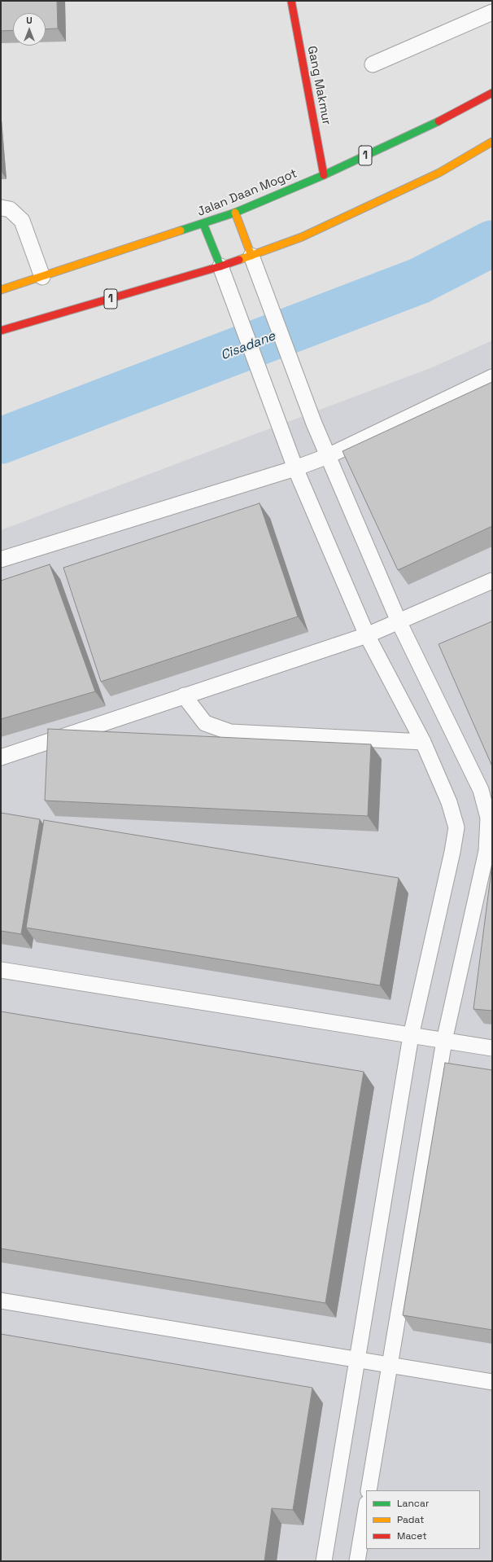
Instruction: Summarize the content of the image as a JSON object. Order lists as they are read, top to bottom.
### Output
{
  "streets": {
    "main road": ["Gang Makmur", "1", "Jalan Daan Mogot"]
  },
  "crossings": [
    ["Gang Makmur", "Jalan Daan Mogot"]
  ],
  "water": ["Cisadane"],
  "legend": ["Lancar", "Padat", "Macet"],
  "north": "top"
}
